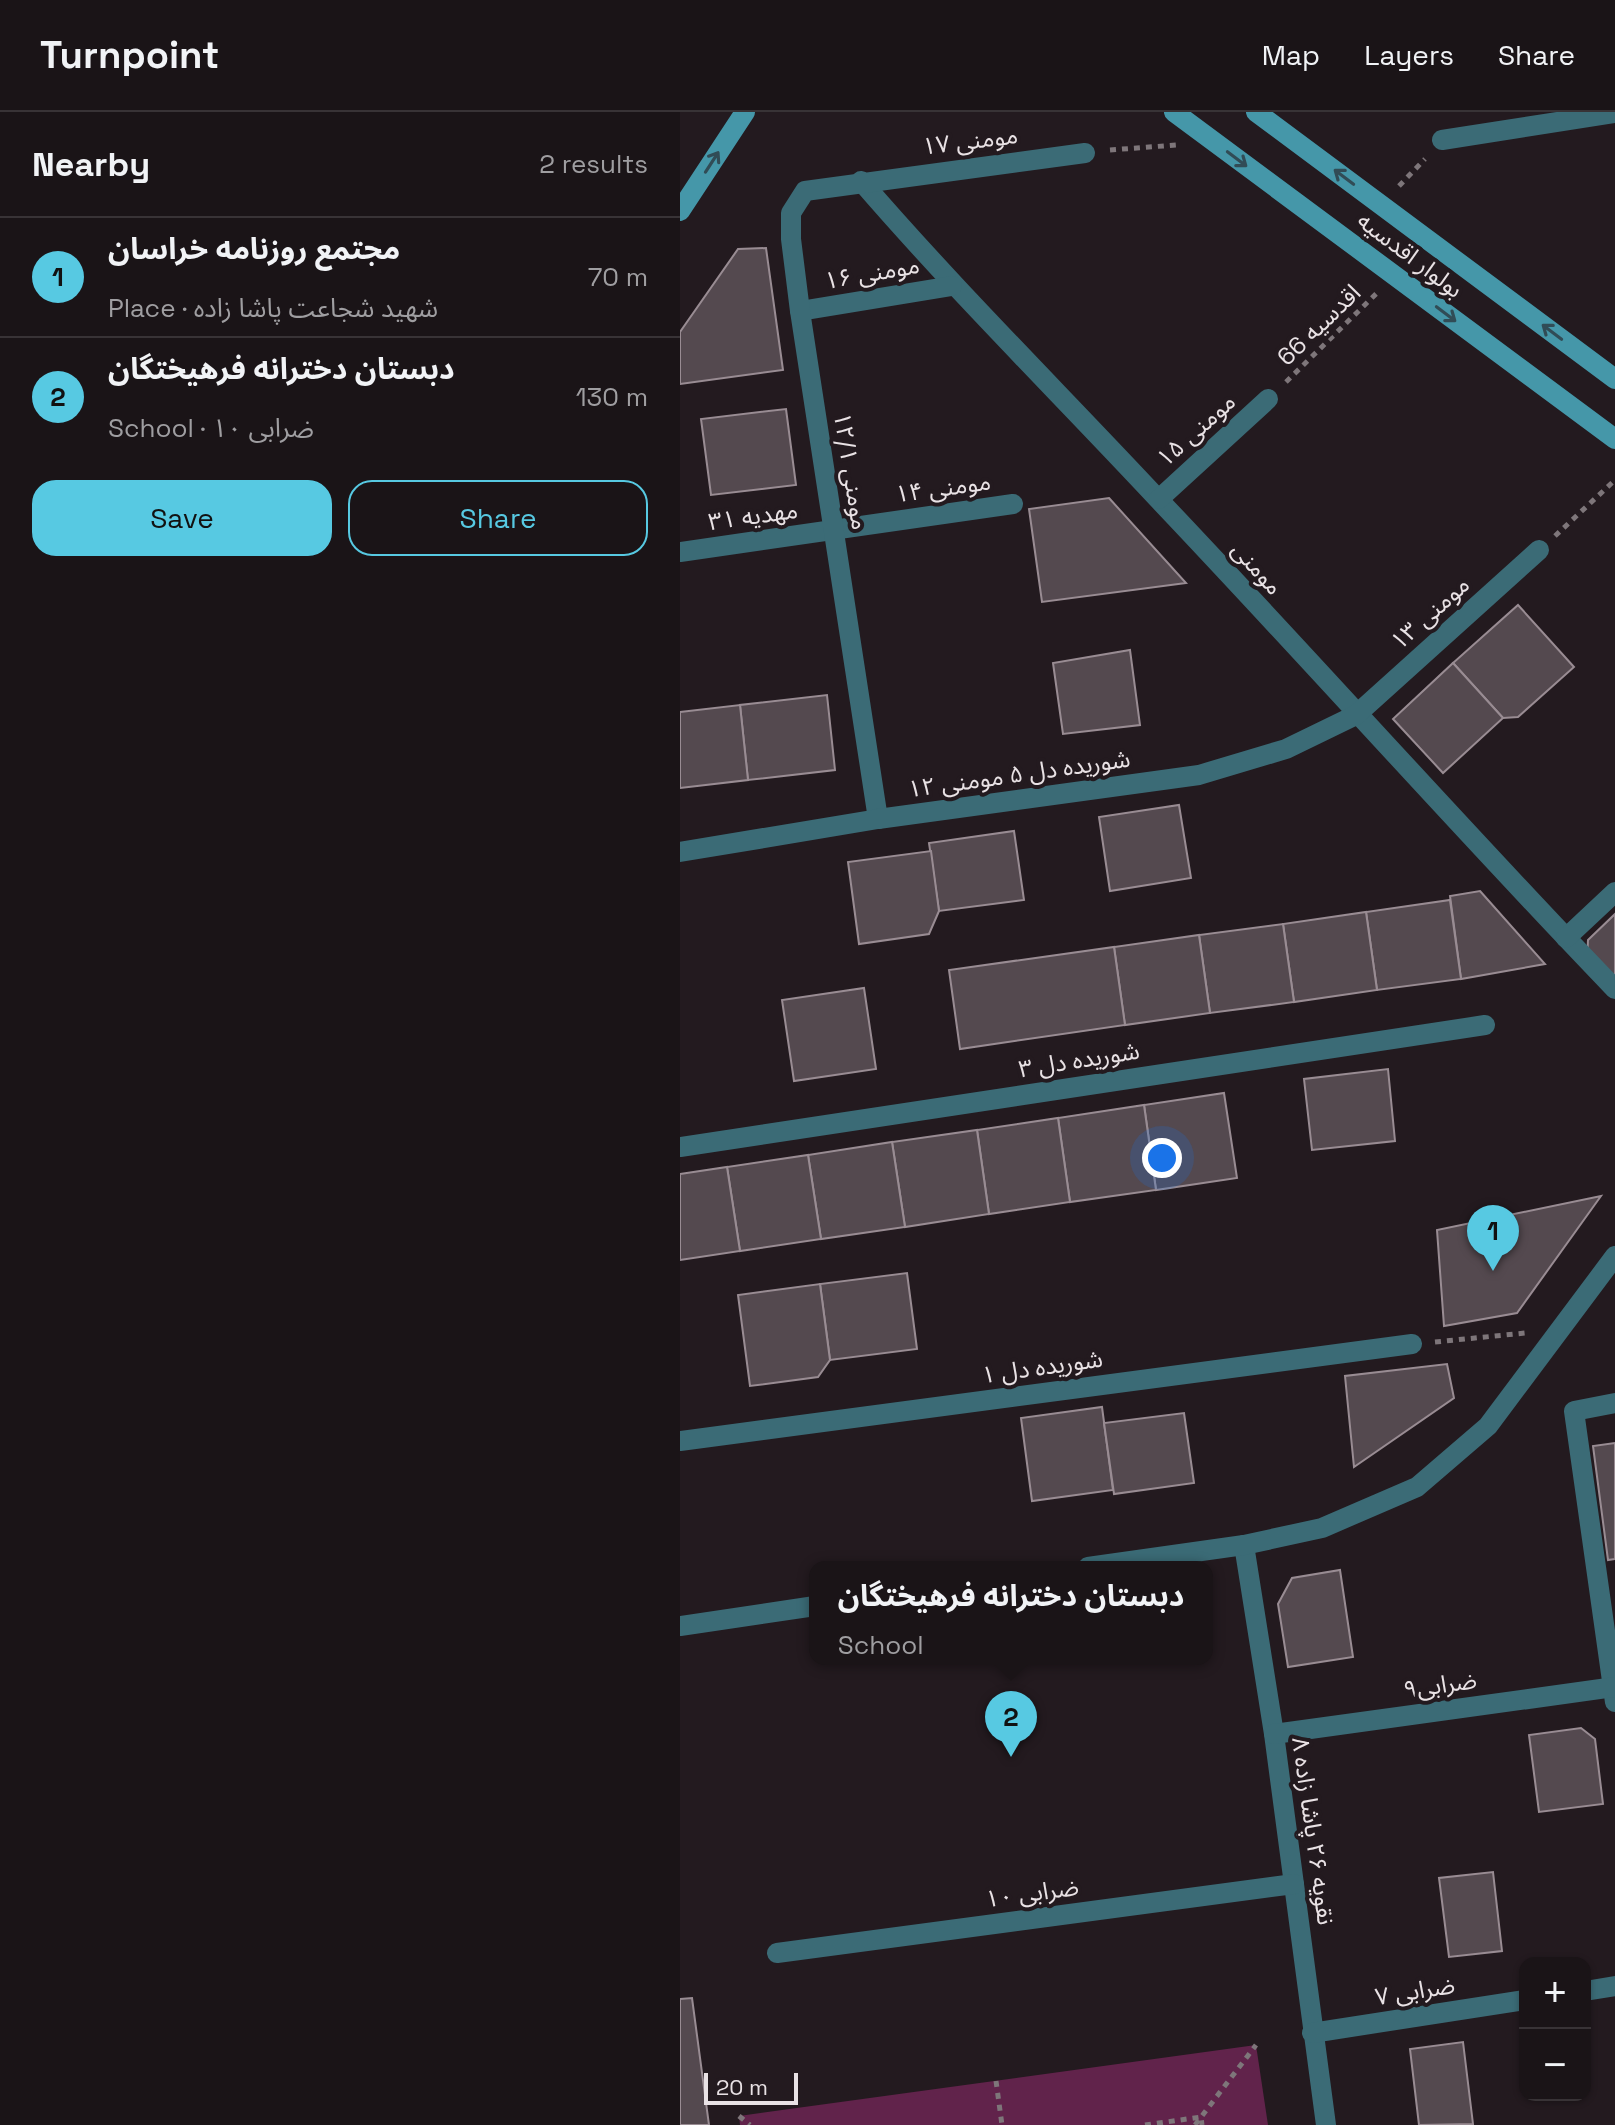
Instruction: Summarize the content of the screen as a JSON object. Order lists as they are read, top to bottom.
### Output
{
  "streets": {
    "main road": ["بولوار اقدسیه"],
    "street": [
      "مومنی ۱۷",
      "مومنی ۱۶",
      "مومنی ۱۵",
      "مومنی ۱۲/۱",
      "مومنی ۱۴",
      "مهدیه ۳۱",
      "مومنی",
      "مومنی ۱۳",
      "شوریده دل ۵ مومنی ۱۲",
      "شوریده دل ۳",
      "شوریده دل ۱",
      "ضرابی۹",
      "نقویه ۲۶ پاشا زاده ۸",
      "ضرابی ۱۰",
      "ضرابی ۷"
    ],
    "path": ["اقدسیه 66"]
  },
  "crossings": [
    ["مومنی ۱۷", "مومنی ۱۲/۱"],
    ["مومنی ۱۷", "مومنی"],
    ["بولوار اقدسیه", "اقدسیه 66"],
    ["مومنی ۱۶", "مومنی ۱۲/۱"],
    ["مومنی ۱۶", "مومنی"],
    ["اقدسیه 66", "مومنی ۱۵"],
    ["مومنی ۱۵", "مومنی"],
    ["مومنی ۱۲/۱", "مومنی ۱۴"],
    ["مومنی ۱۲/۱", "مهدیه ۳۱"],
    ["مومنی ۱۲/۱", "مومنی"],
    ["مومنی ۱۲/۱", "شوریده دل ۵ مومنی ۱۲"],
    ["مومنی ۱۴", "مهدیه ۳۱"],
    ["مومنی", "مومنی ۱۳"],
    ["مومنی", "شوریده دل ۵ مومنی ۱۲"],
    ["مومنی ۱۳", "شوریده دل ۵ مومنی ۱۲"],
    ["ضرابی۹", "نقویه ۲۶ پاشا زاده ۸"],
    ["نقویه ۲۶ پاشا زاده ۸", "ضرابی ۱۰"],
    ["نقویه ۲۶ پاشا زاده ۸", "ضرابی ۷"]
  ],
  "scale_bar": "20 m",
  "page": {
    "header": "Turnpoint",
    "nav": ["Map", "Layers", "Share"],
    "heading": ["Nearby", "2 results"],
    "list": [
      {
        "mark": "1",
        "name": "مجتمع روزنامه خراسان",
        "note": "Place · شهید شجاعت پاشا زاده",
        "value": "70 m"
      },
      {
        "mark": "2",
        "name": "دبستان دخترانه فرهیختگان",
        "note": "School · ضرابی ۱۰",
        "value": "130 m"
      }
    ],
    "buttons": ["Save", "Share"],
    "pins": ["1", "2"],
    "popup": ["دبستان دخترانه فرهیختگان", "School"],
    "map_buttons": ["+", "−"],
    "scale": "20 m"
  }
}
